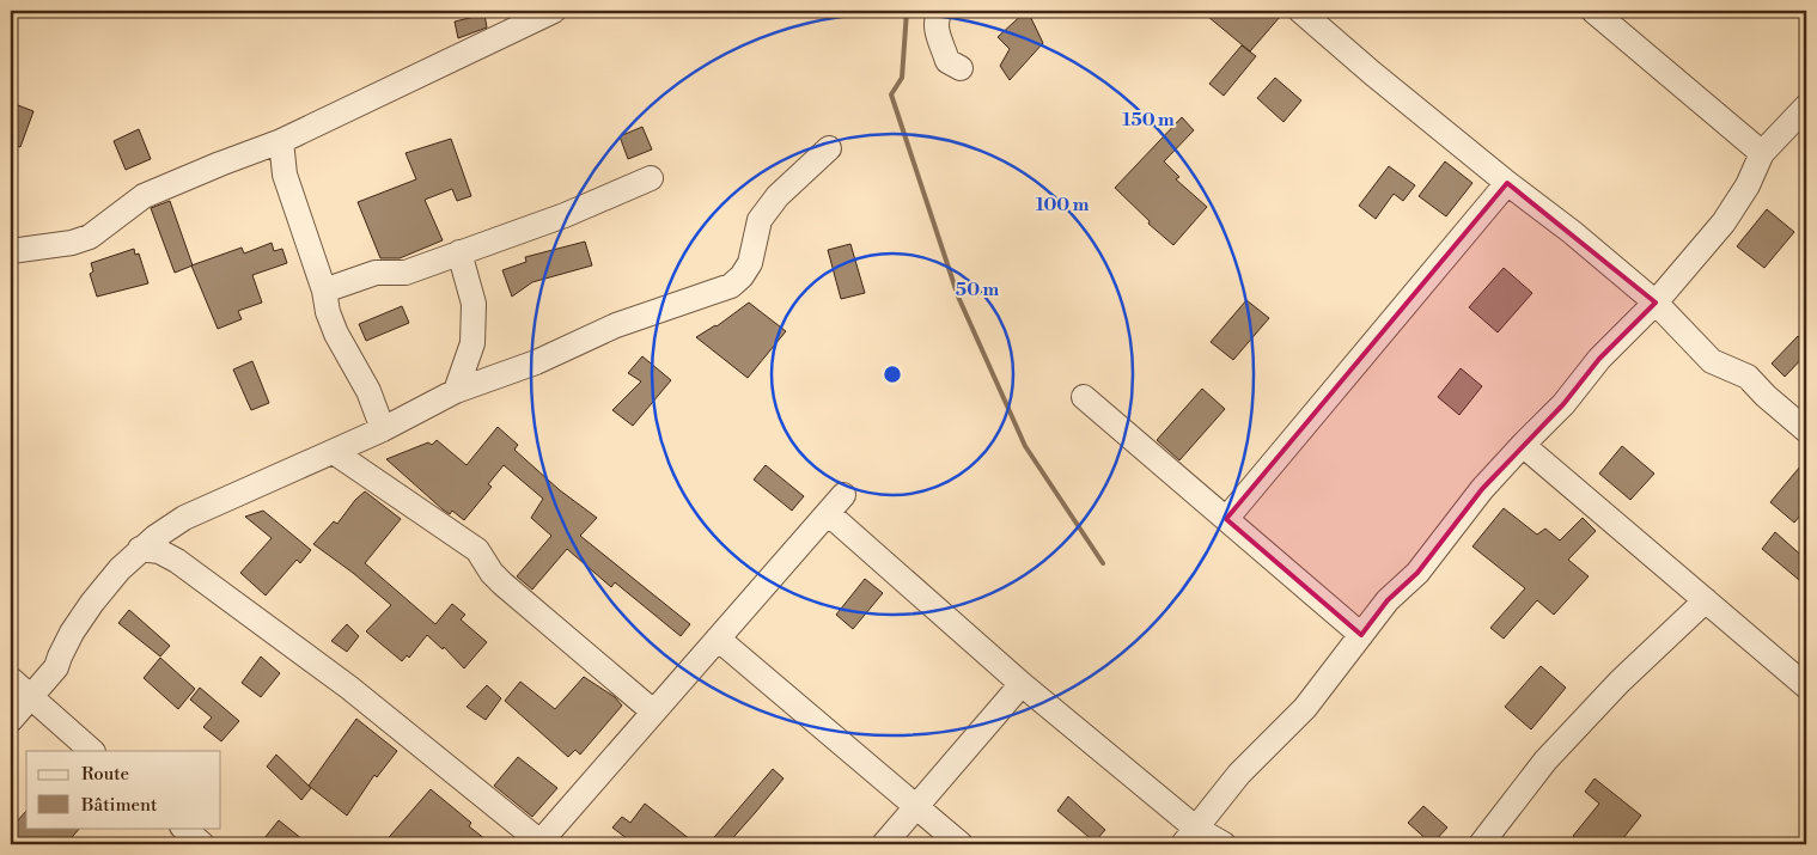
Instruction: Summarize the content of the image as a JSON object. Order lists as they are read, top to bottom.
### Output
{
  "legend": ["Route", "Bâtiment"],
  "rings": ["150 m", "100 m", "50 m"]
}
